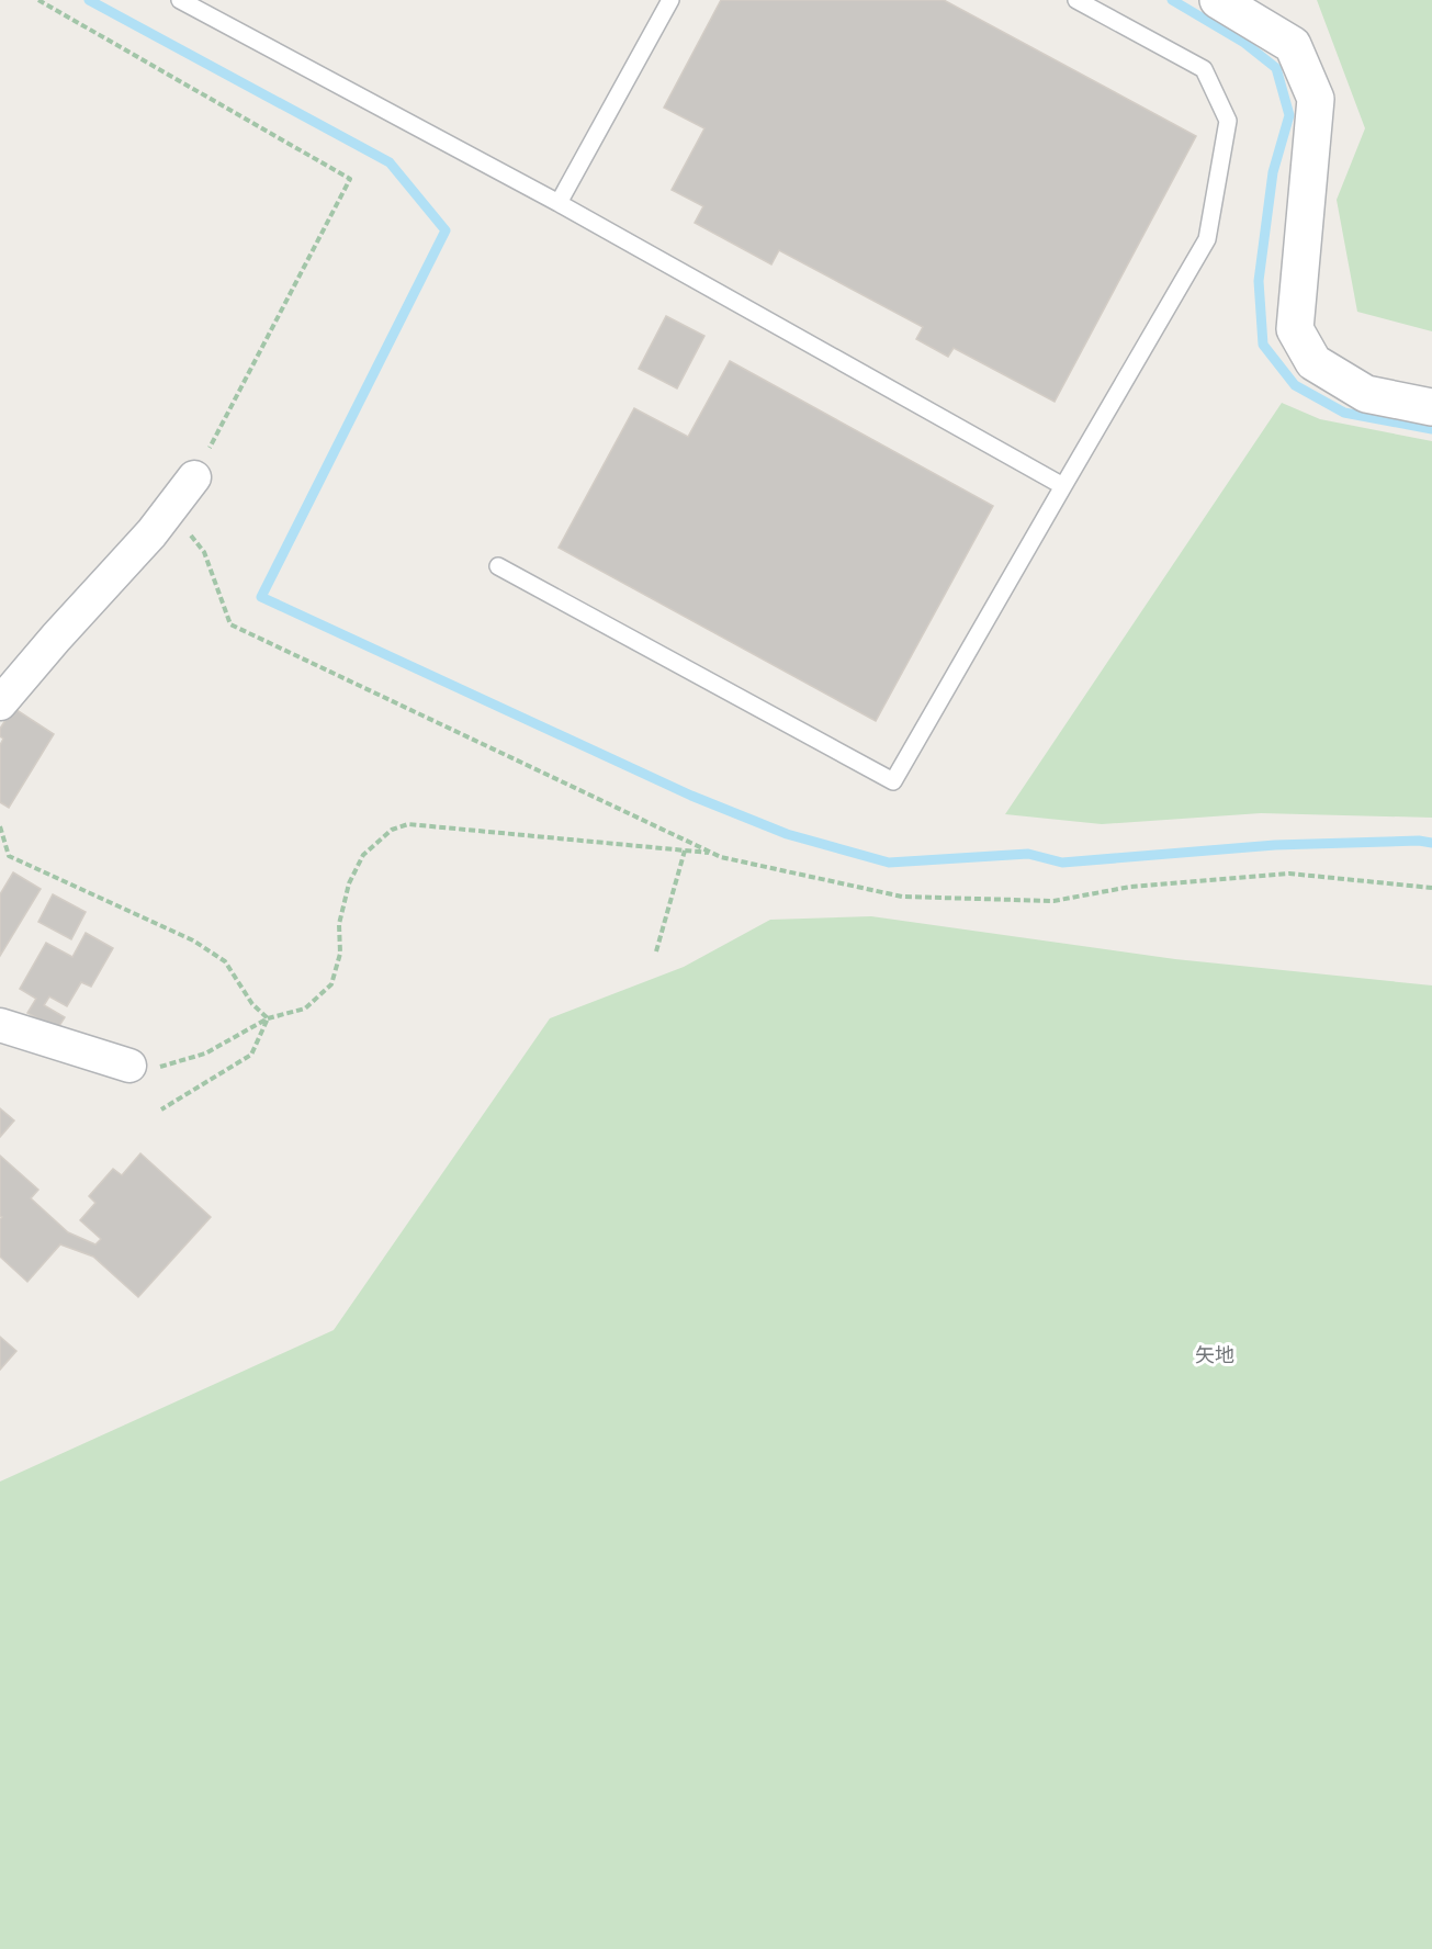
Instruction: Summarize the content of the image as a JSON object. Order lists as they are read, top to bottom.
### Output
{
  "districts": ["矢地"]
}
